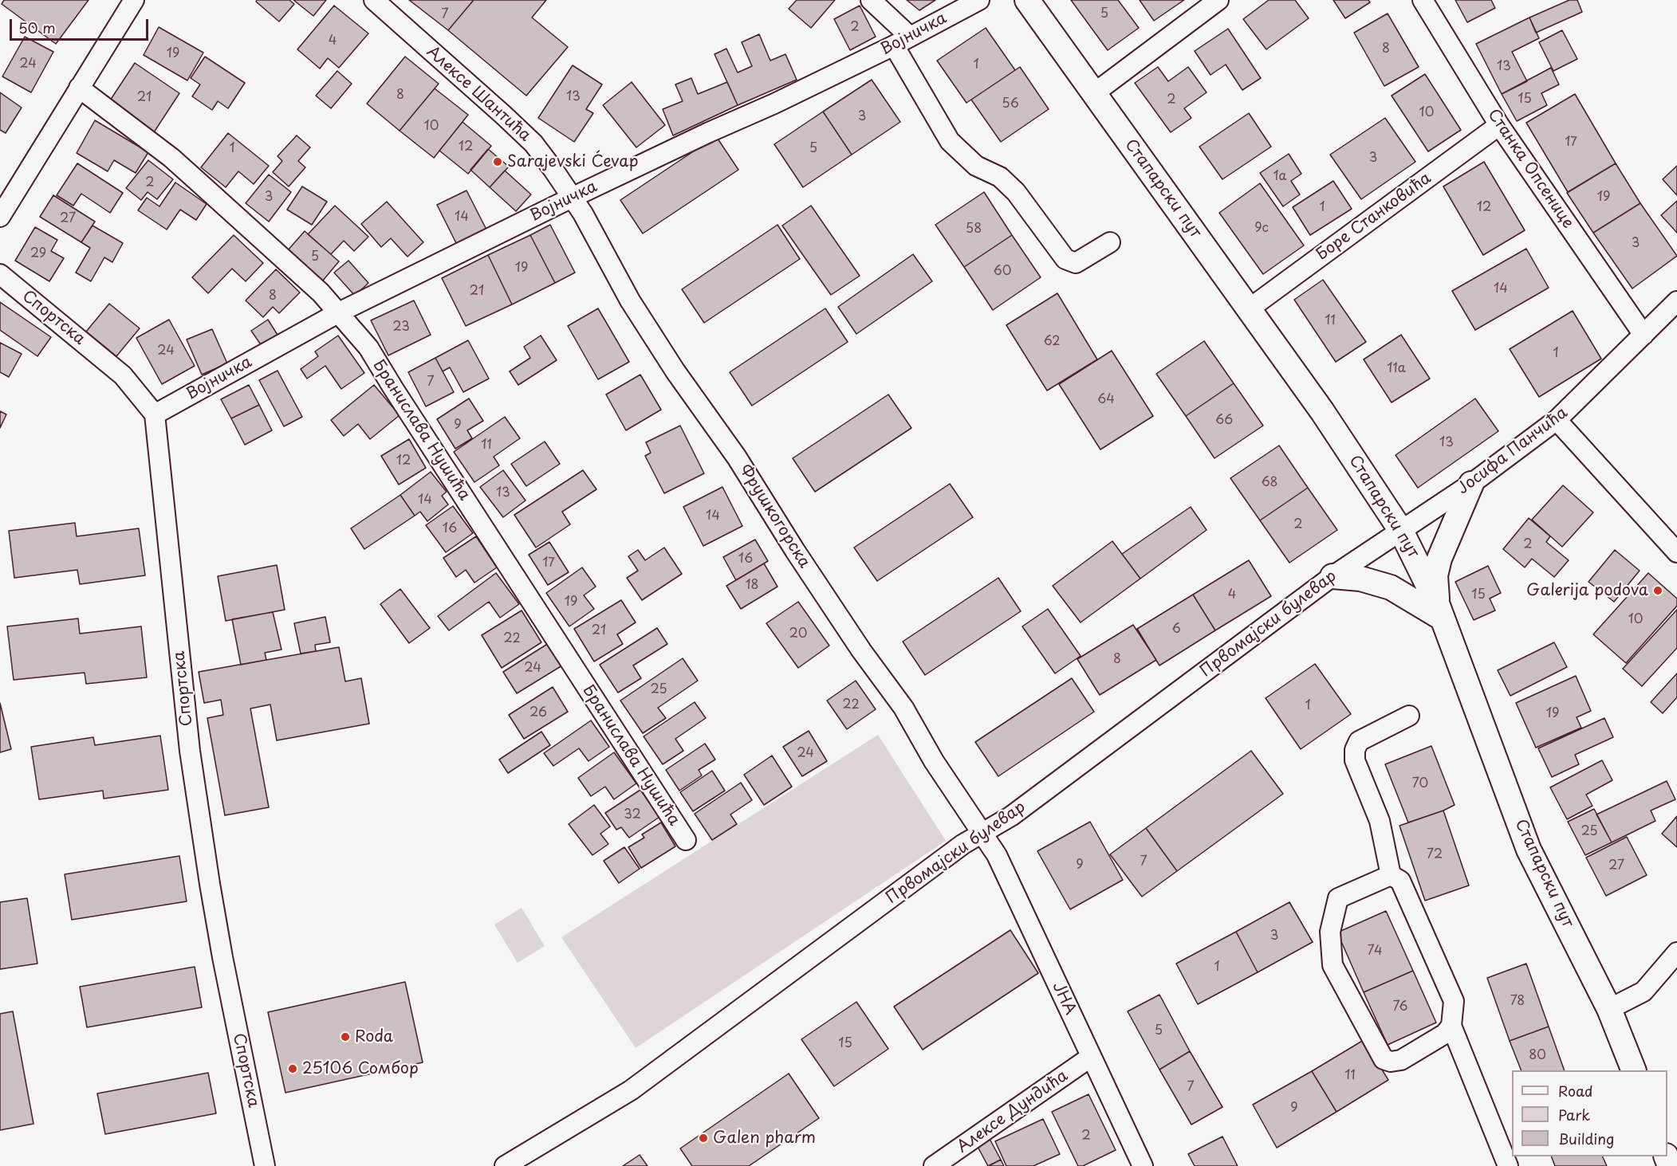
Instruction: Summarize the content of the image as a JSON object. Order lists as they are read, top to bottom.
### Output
{
  "streets": {
    "main road": ["Стапарски пут"],
    "street": [
      "Војничка",
      "Алексе Шантића",
      "Станка Опсенице",
      "Боре Станковића",
      "Спортска",
      "Бранислава Нушића",
      "Јосифа Панчића",
      "Фрушкогорска",
      "Првомајски булевар",
      "ЈНА",
      "Алексе Дундића"
    ]
  },
  "crossings": [
    ["Војничка", "Алексе Шантића"],
    ["Војничка", "Спортска"],
    ["Војничка", "Бранислава Нушића"],
    ["Војничка", "Фрушкогорска"],
    ["Алексе Шантића", "Фрушкогорска"],
    ["Станка Опсенице", "Боре Станковића"],
    ["Станка Опсенице", "Јосифа Панчића"],
    ["Стапарски пут", "Боре Станковића"],
    ["Стапарски пут", "Јосифа Панчића"],
    ["Стапарски пут", "Првомајски булевар"],
    ["Јосифа Панчића", "Првомајски булевар"],
    ["Фрушкогорска", "Првомајски булевар"],
    ["Фрушкогорска", "ЈНА"],
    ["Првомајски булевар", "ЈНА"],
    ["ЈНА", "Алексе Дундића"]
  ],
  "places": [
    "Sarajevski Ćevap",
    "Galerija podova",
    "Roda",
    "25106 Сомбор",
    "Galen pharm"
  ],
  "house_numbers": [
    "5",
    "7",
    "2",
    "4",
    "8",
    "19",
    "24",
    "1",
    "13",
    "8",
    "13",
    "21",
    "15",
    "2",
    "56",
    "10",
    "3",
    "10",
    "17",
    "12",
    "1",
    "5",
    "3",
    "1a",
    "2",
    "3",
    "19",
    "1",
    "12",
    "14",
    "27",
    "9c",
    "58",
    "3",
    "29",
    "5",
    "19",
    "60",
    "14",
    "21",
    "8",
    "11",
    "23",
    "62",
    "24",
    "1",
    "11a",
    "7",
    "64",
    "66",
    "9",
    "13",
    "11",
    "12",
    "68",
    "13",
    "14",
    "14",
    "2",
    "16",
    "2",
    "16",
    "17",
    "18",
    "4",
    "15",
    "19",
    "10",
    "6",
    "21",
    "20",
    "22",
    "8",
    "24",
    "25",
    "22",
    "1",
    "26",
    "19",
    "24",
    "70",
    "32",
    "25",
    "72",
    "7",
    "9",
    "27",
    "3",
    "74",
    "1",
    "78",
    "76",
    "5",
    "15",
    "80",
    "11",
    "7",
    "9",
    "2"
  ],
  "legend": ["Road", "Park", "Building"],
  "scale_bar": "50 m"
}
